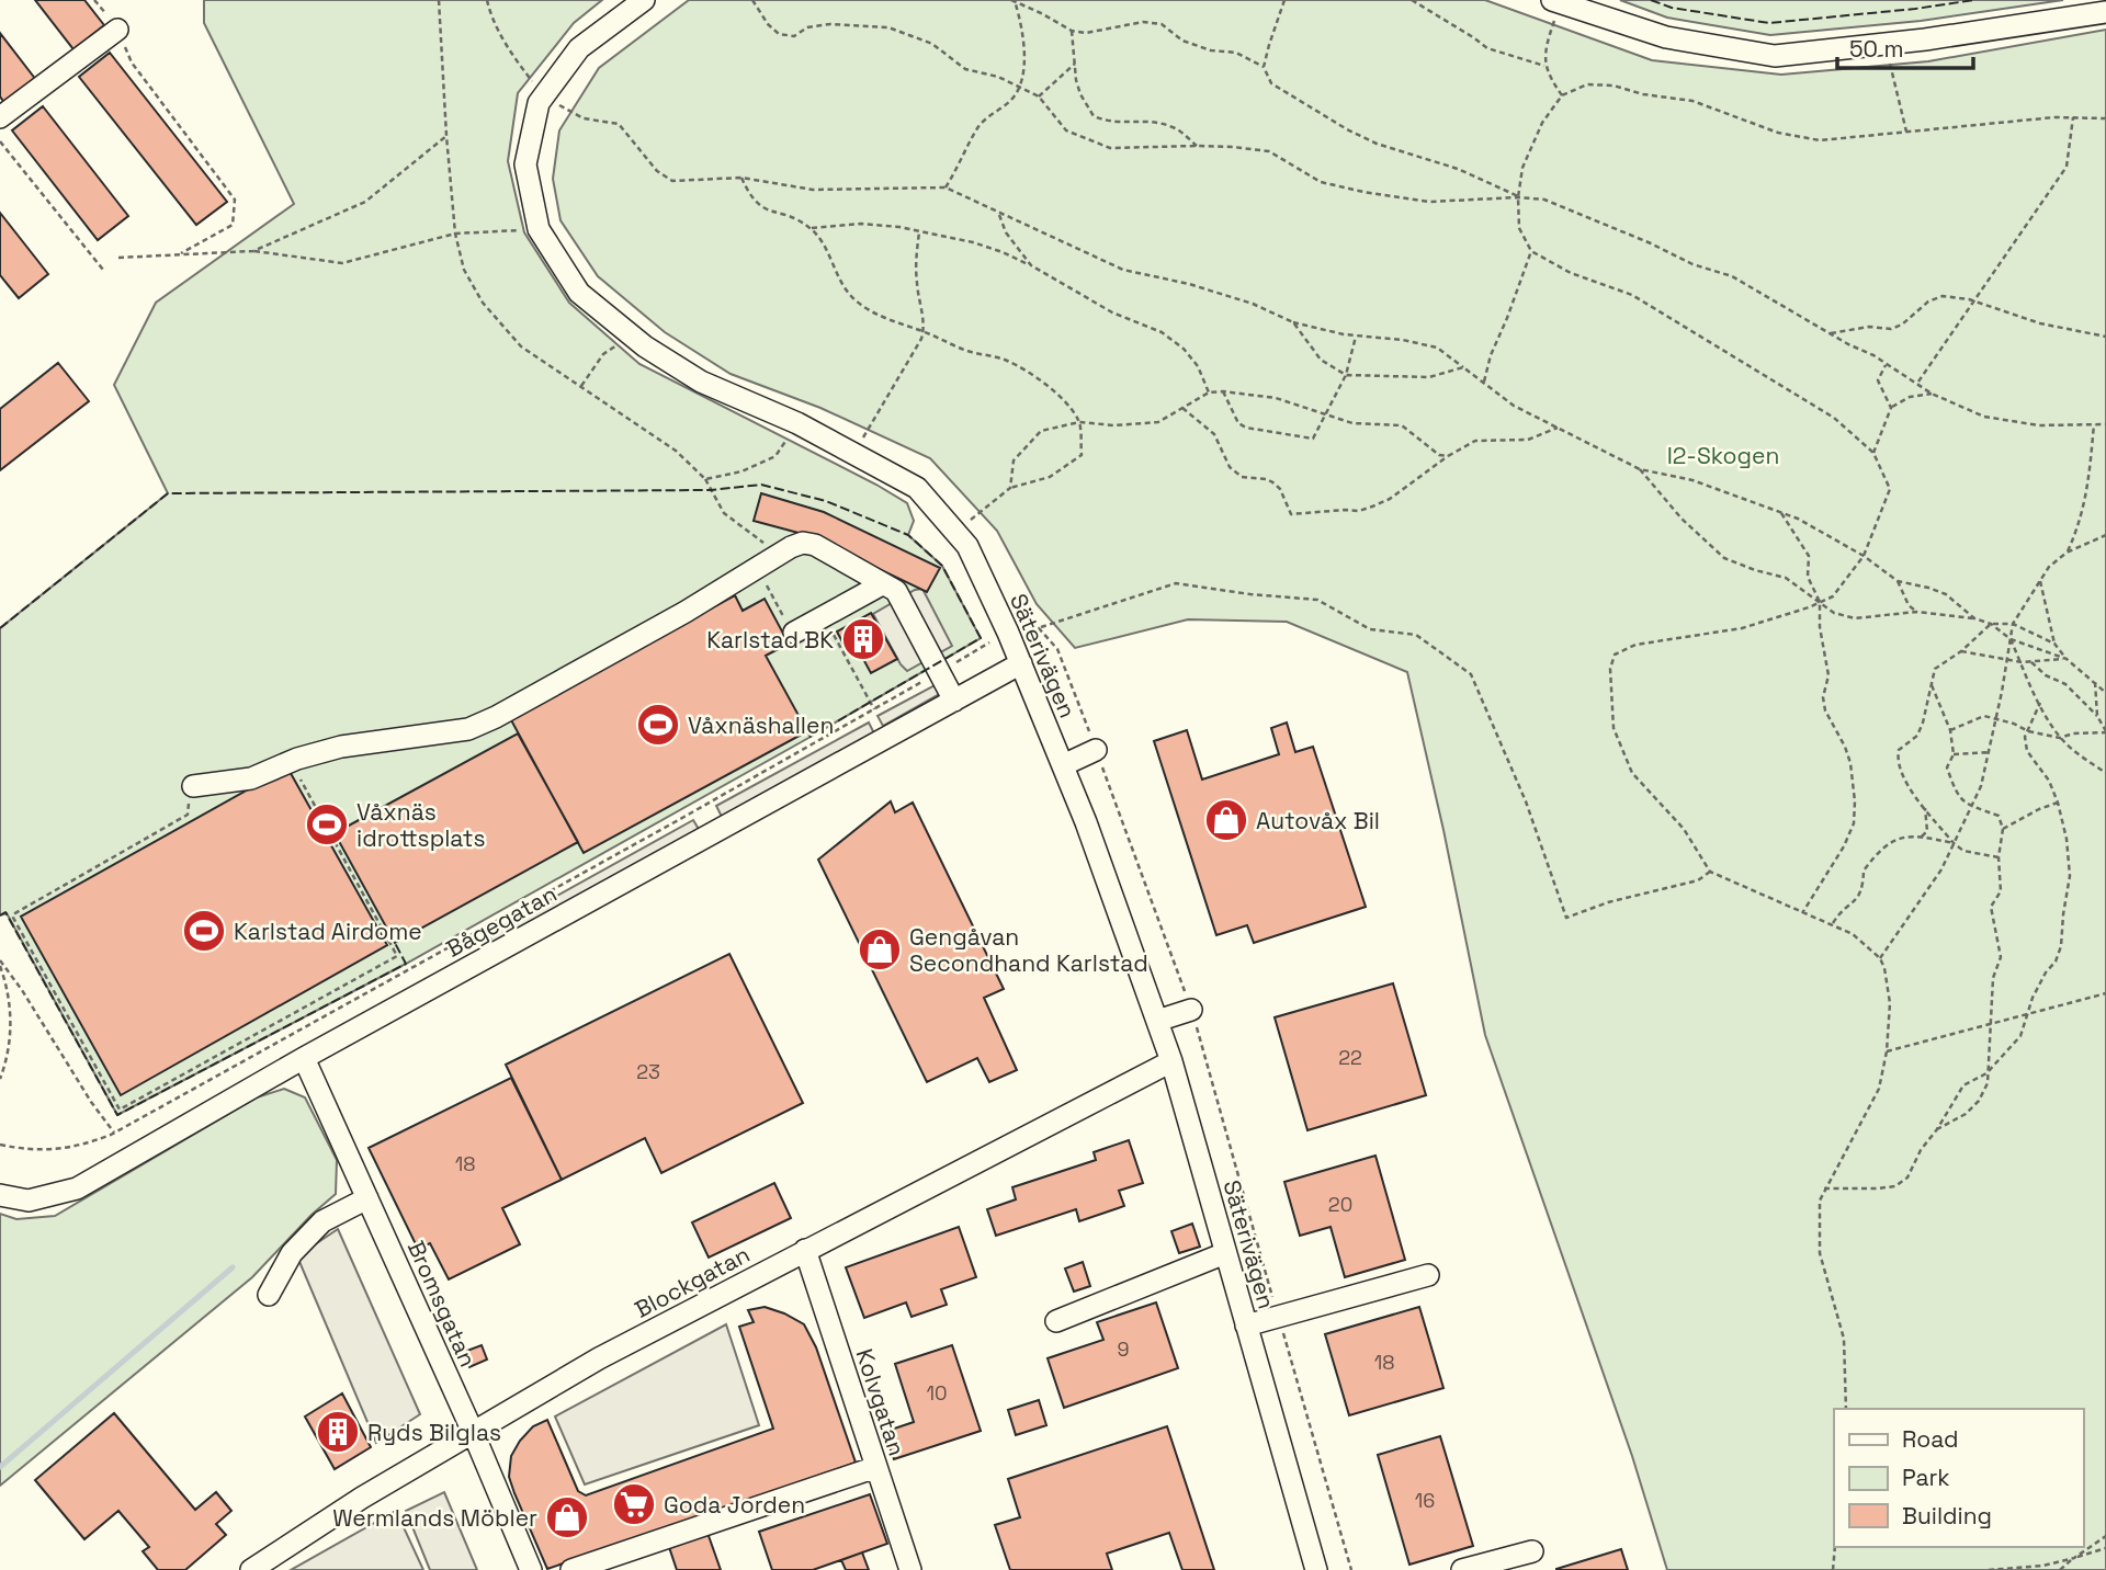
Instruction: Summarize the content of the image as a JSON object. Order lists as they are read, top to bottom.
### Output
{
  "streets": {
    "street": [
      "Säterivägen",
      "Bågegatan",
      "Blockgatan",
      "Bromsgatan",
      "Kolvgatan"
    ]
  },
  "crossings": [
    ["Säterivägen", "Bågegatan"],
    ["Säterivägen", "Blockgatan"],
    ["Bågegatan", "Bromsgatan"],
    ["Blockgatan", "Bromsgatan"],
    ["Blockgatan", "Kolvgatan"]
  ],
  "parks": ["I2-Skogen"],
  "places": {
    "building": ["Karlstad BK", "Ryds Bilglas"],
    "sports": ["Våxnäshallen", "Våxnäs idrottsplats", "Karlstad Airdome"],
    "shop": ["Autovåx Bil", "Gengåvan Secondhand Karlstad", "Wermlands Möbler"],
    "supermarket": ["Goda Jorden"]
  },
  "house_numbers": [
    "22",
    "23",
    "18",
    "20",
    "9",
    "18",
    "10",
    "16"
  ],
  "legend": ["Road", "Park", "Building"],
  "scale_bar": "50 m"
}
